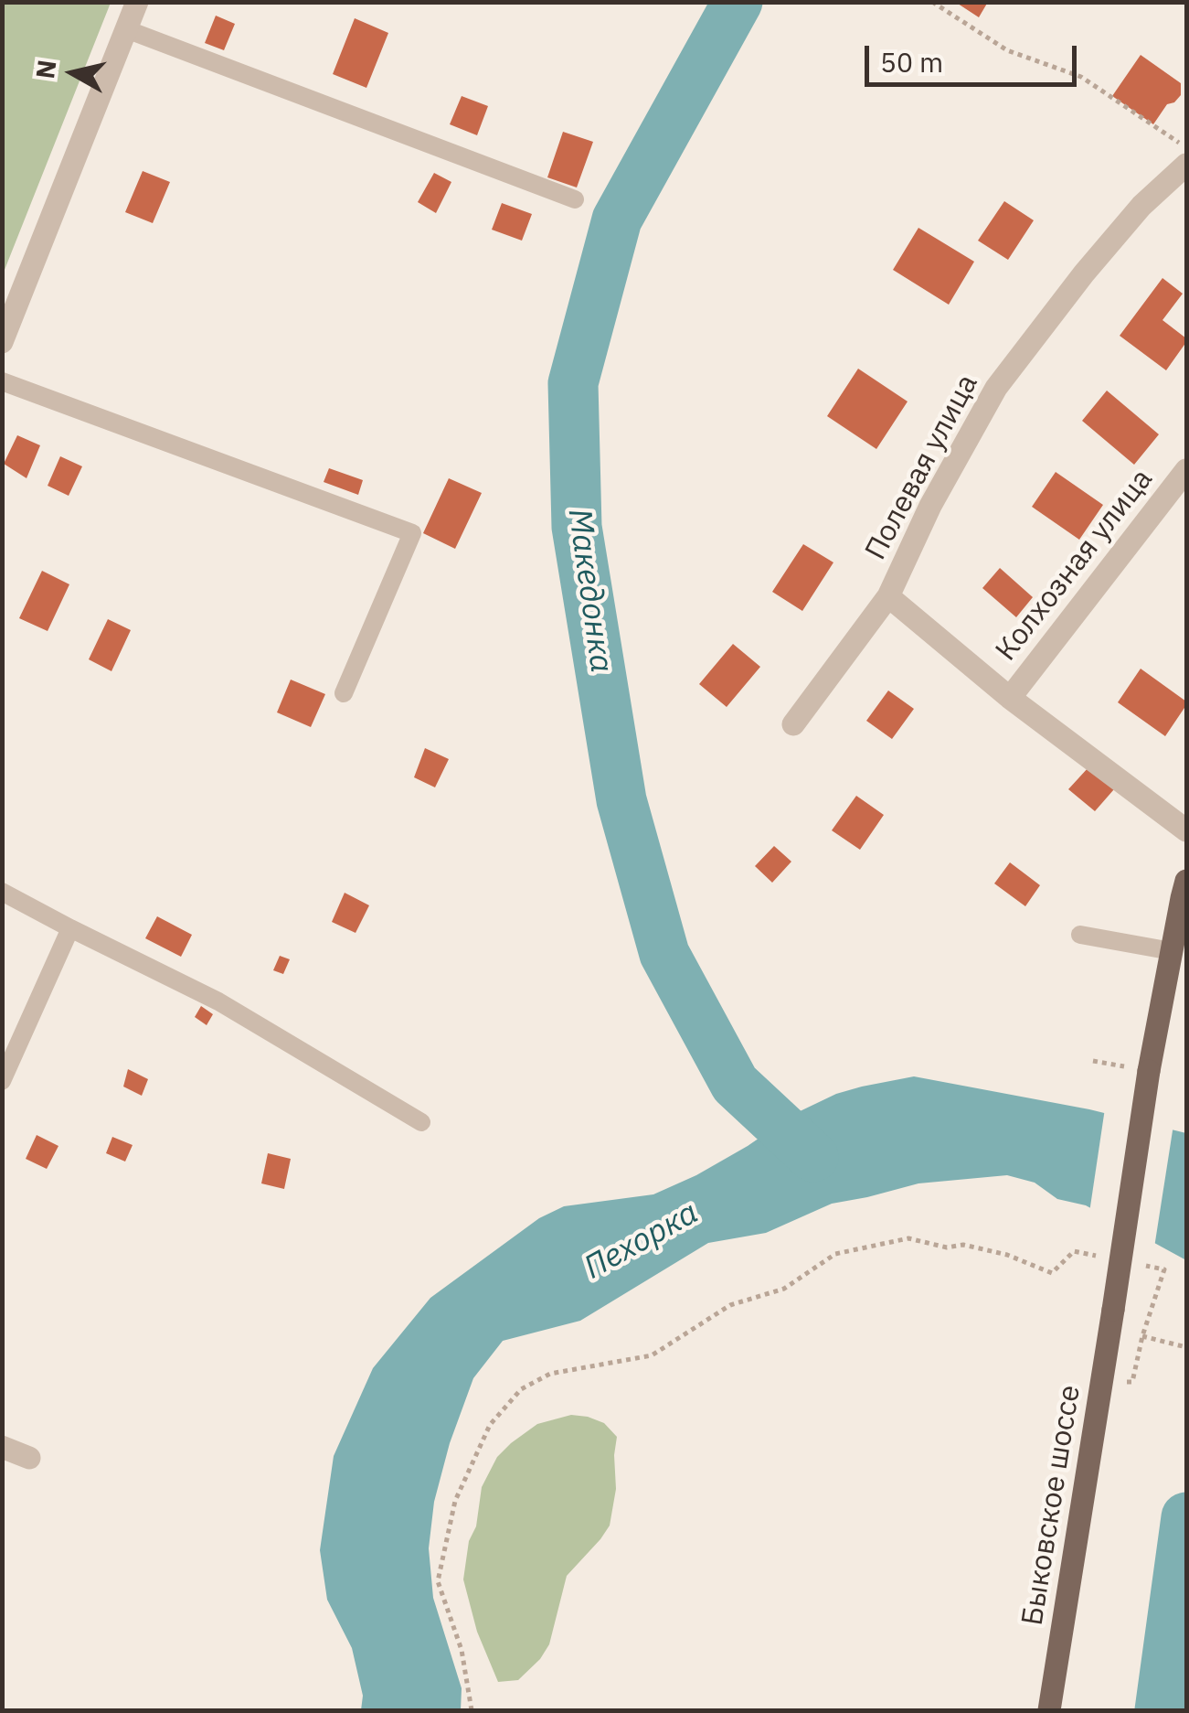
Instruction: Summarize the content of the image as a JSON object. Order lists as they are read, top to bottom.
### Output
{
  "streets": {
    "main road": ["Быковское шоссе"],
    "street": ["Полевая улица", "Колхозная улица"]
  },
  "crossings": [
    ["Полевая улица", "Колхозная улица"]
  ],
  "water": ["Македонка", "Пехорка"],
  "scale_bar": "50 m",
  "north": "left"
}
